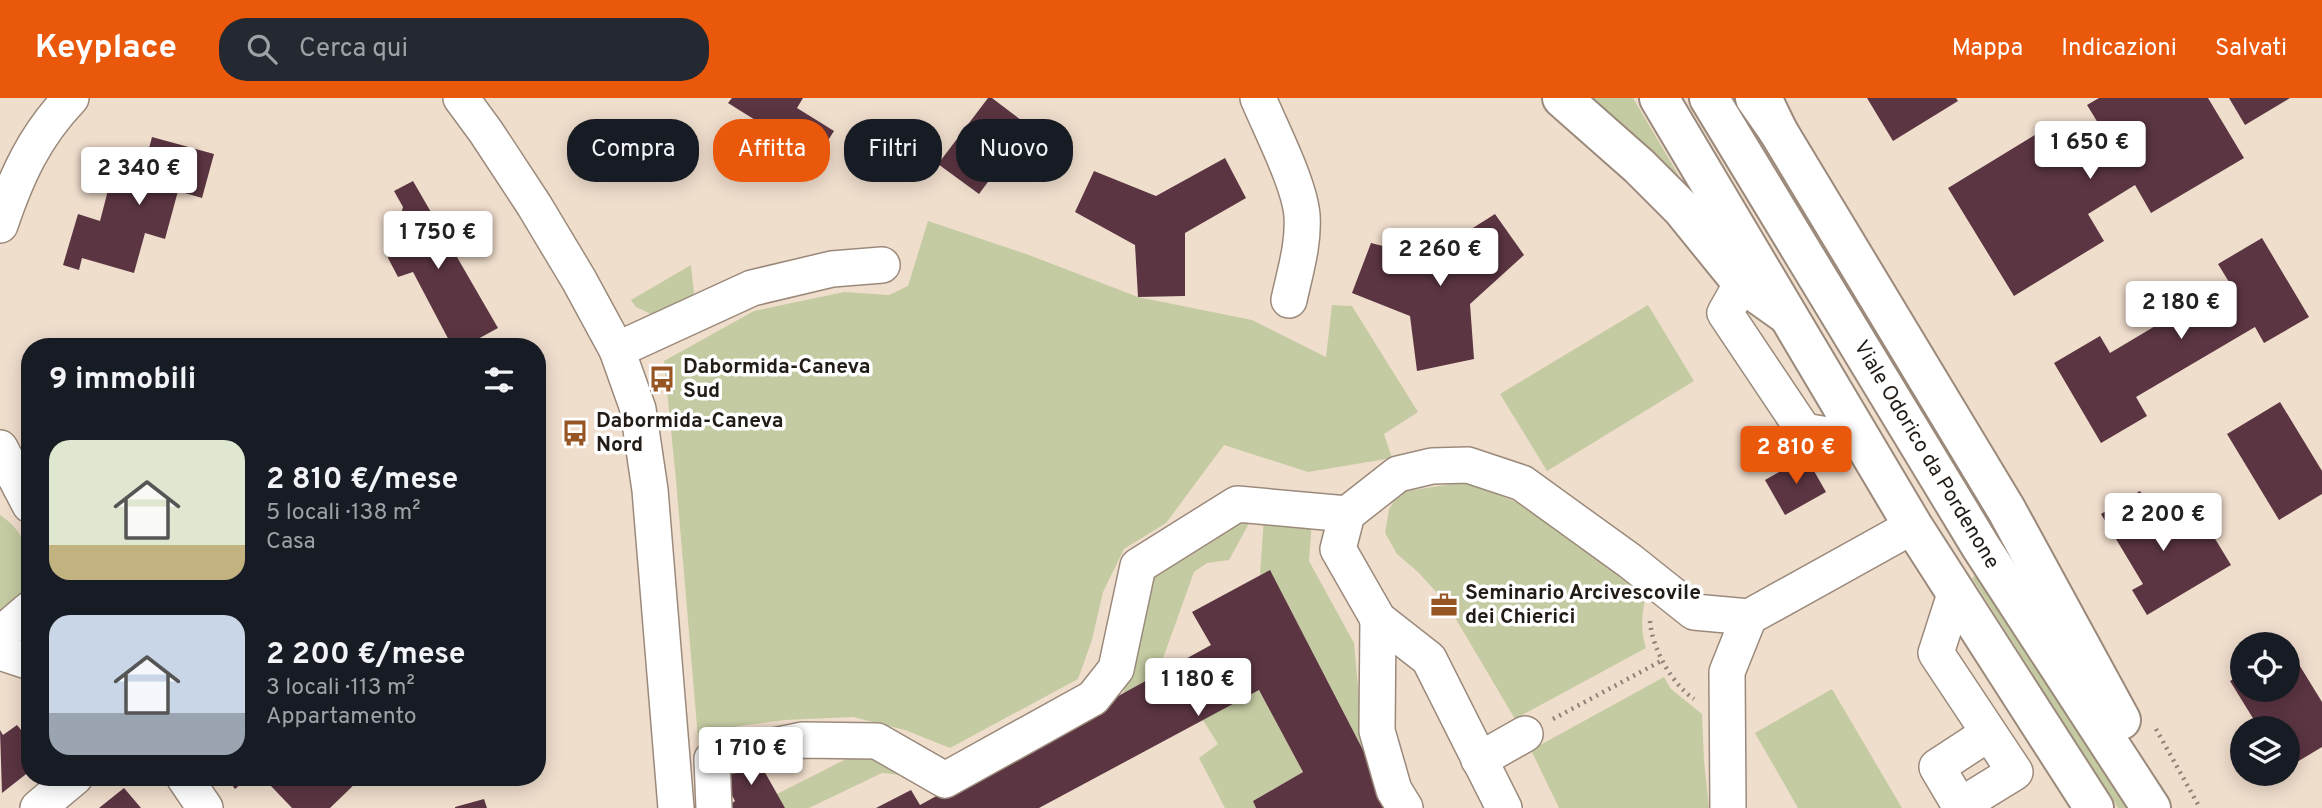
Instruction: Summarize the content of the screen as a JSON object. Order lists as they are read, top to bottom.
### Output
{
  "streets": {
    "main road": ["Viale Odorico da Pordenone"]
  },
  "places": {
    "bus stop": ["Dabormida-Caneva Sud", "Dabormida-Caneva Nord"],
    "office": ["Seminario Arcivescovile dei Chierici"]
  },
  "page": {
    "header": "Keyplace",
    "search": "Cerca qui",
    "nav": ["Mappa", "Indicazioni", "Salvati"],
    "chip": [
      "Compra",
      "Affitta",
      "Filtri",
      "Nuovo"
    ],
    "price": [
      "1 650 €",
      "2 340 €",
      "1 750 €",
      "2 260 €",
      "2 180 €",
      "2 810 €",
      "2 200 €",
      "1 180 €",
      "1 710 €"
    ],
    "heading": "9 immobili",
    "list": [
      {
        "name": "2 810 €/mese",
        "note": "5 locali · 138 m² · Casa"
      },
      {
        "name": "2 200 €/mese",
        "note": "3 locali · 113 m² · Appartamento"
      }
    ]
  }
}
